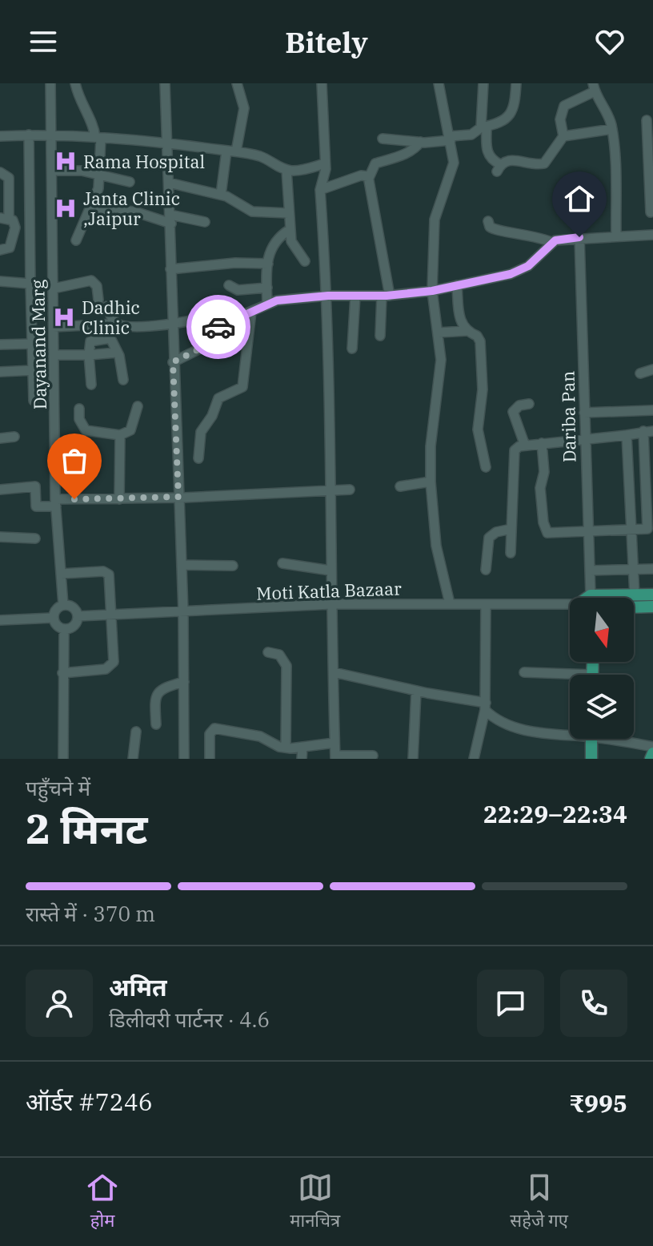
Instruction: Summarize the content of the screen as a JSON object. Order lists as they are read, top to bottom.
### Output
{
  "streets": {
    "street": ["Dayanand Marg", "Dariba Pan", "Moti Katla Bazaar"]
  },
  "crossings": [
    ["Dayanand Marg", "Moti Katla Bazaar"]
  ],
  "places": {
    "hospital": ["Rama Hospital", "Janta Clinic ,Jaipur", "Dadhic Clinic"]
  },
  "north": "bottom",
  "page": {
    "header": "Bitely",
    "heading": ["2 मिनट", "पहुँचने में", "22:29–22:34"],
    "panel": [
      "अमित",
      "डिलीवरी पार्टनर · 4.6",
      "ऑर्डर #7246",
      "₹995"
    ],
    "bar": "रास्ते में · 370 m",
    "tabs": ["होम", "मानचित्र", "सहेजे गए"]
  }
}
